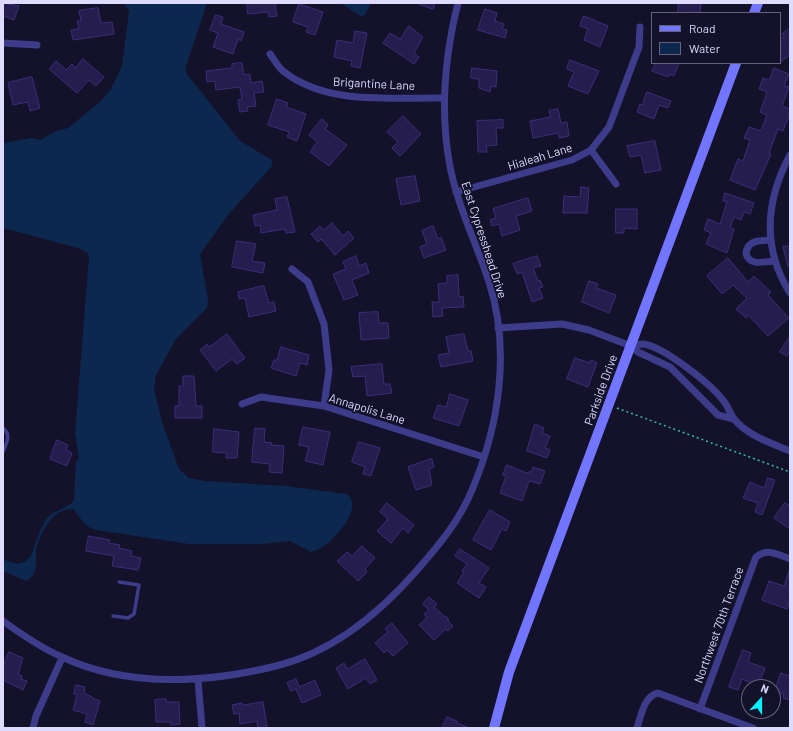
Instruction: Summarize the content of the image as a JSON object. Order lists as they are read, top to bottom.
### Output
{
  "streets": {
    "street": [
      "Brigantine Lane",
      "Hialeah Lane",
      "East Cypresshead Drive",
      "Parkside Drive",
      "Annapolis Lane",
      "Northwest 70th Terrace"
    ]
  },
  "crossings": [
    ["Brigantine Lane", "East Cypresshead Drive"],
    ["Hialeah Lane", "East Cypresshead Drive"],
    ["East Cypresshead Drive", "Annapolis Lane"]
  ],
  "legend": ["Road", "Water"],
  "north": "top"
}
